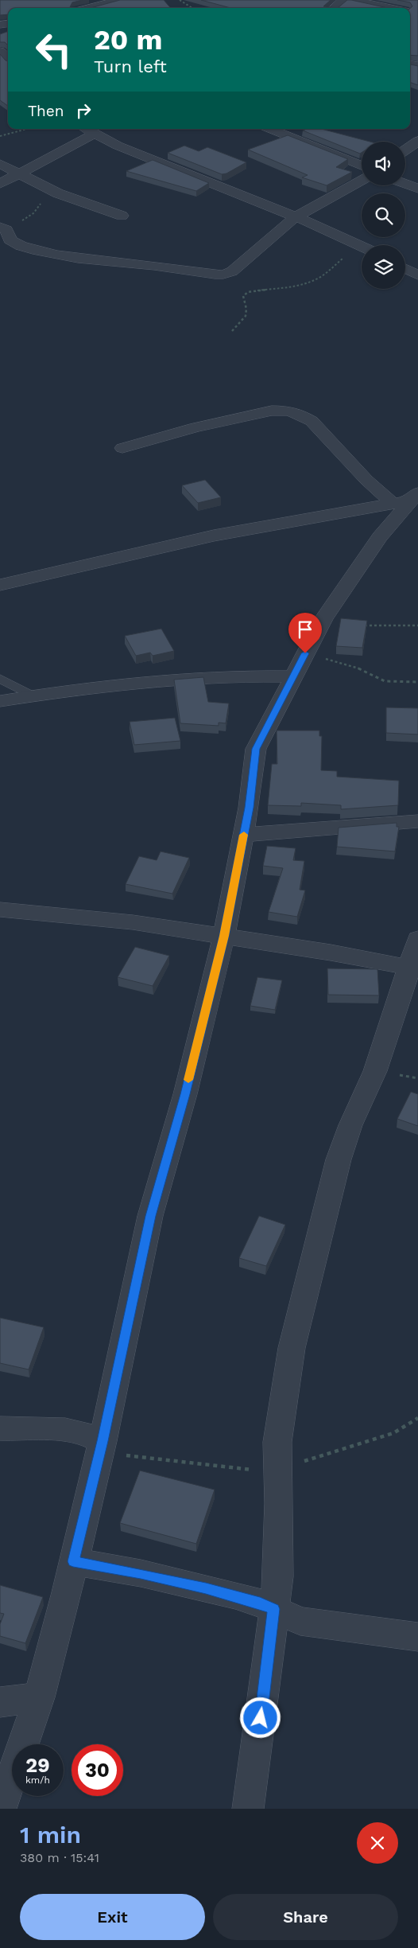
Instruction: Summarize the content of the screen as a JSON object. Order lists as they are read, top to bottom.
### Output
{
  "page": {
    "turn": ["20 m", "Turn left"],
    "then": "Then",
    "speed": "29 km/h",
    "limit": "30",
    "heading": ["1 min", "380 m · 15:41"],
    "buttons": ["Exit", "Share"]
  }
}
